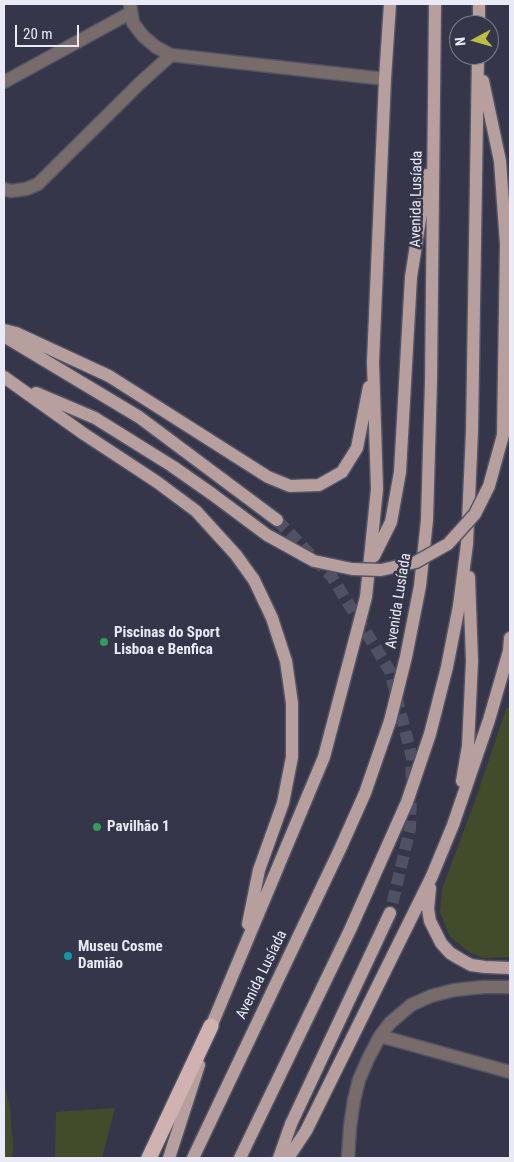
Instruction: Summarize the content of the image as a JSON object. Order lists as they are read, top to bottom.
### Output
{
  "streets": {
    "main road": ["Avenida Lusíada"]
  },
  "places": ["Piscinas do Sport Lisboa e Benfica", "Pavilhão 1", "Museu Cosme Damião"],
  "scale_bar": "20 m",
  "north": "left"
}
